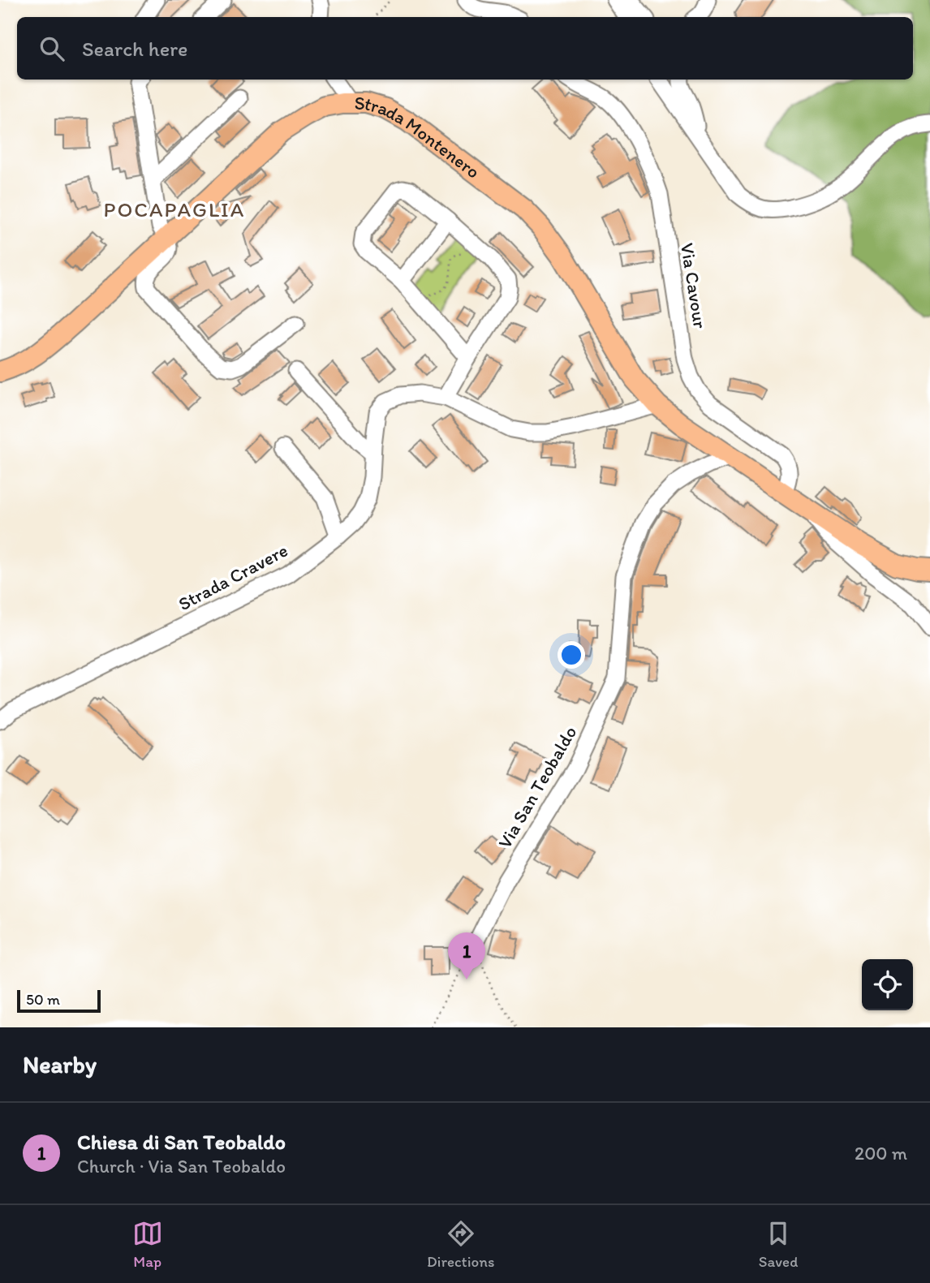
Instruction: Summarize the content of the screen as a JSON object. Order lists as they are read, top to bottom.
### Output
{
  "streets": {
    "main road": ["Strada Montenero"],
    "street": ["Via Cavour", "Strada Cravere", "Via San Teobaldo"]
  },
  "crossings": [
    ["Strada Montenero", "Via Cavour"],
    ["Strada Montenero", "Strada Cravere"],
    ["Strada Montenero", "Via San Teobaldo"]
  ],
  "districts": ["POCAPAGLIA"],
  "scale_bar": "50 m",
  "page": {
    "search": "Search here",
    "pins": "1",
    "scale": "50 m",
    "heading": "Nearby",
    "list": [
      {
        "mark": "1",
        "name": "Chiesa di San Teobaldo",
        "note": "Church · Via San Teobaldo",
        "value": "200 m"
      }
    ],
    "nav": ["Map", "Directions", "Saved"]
  }
}
